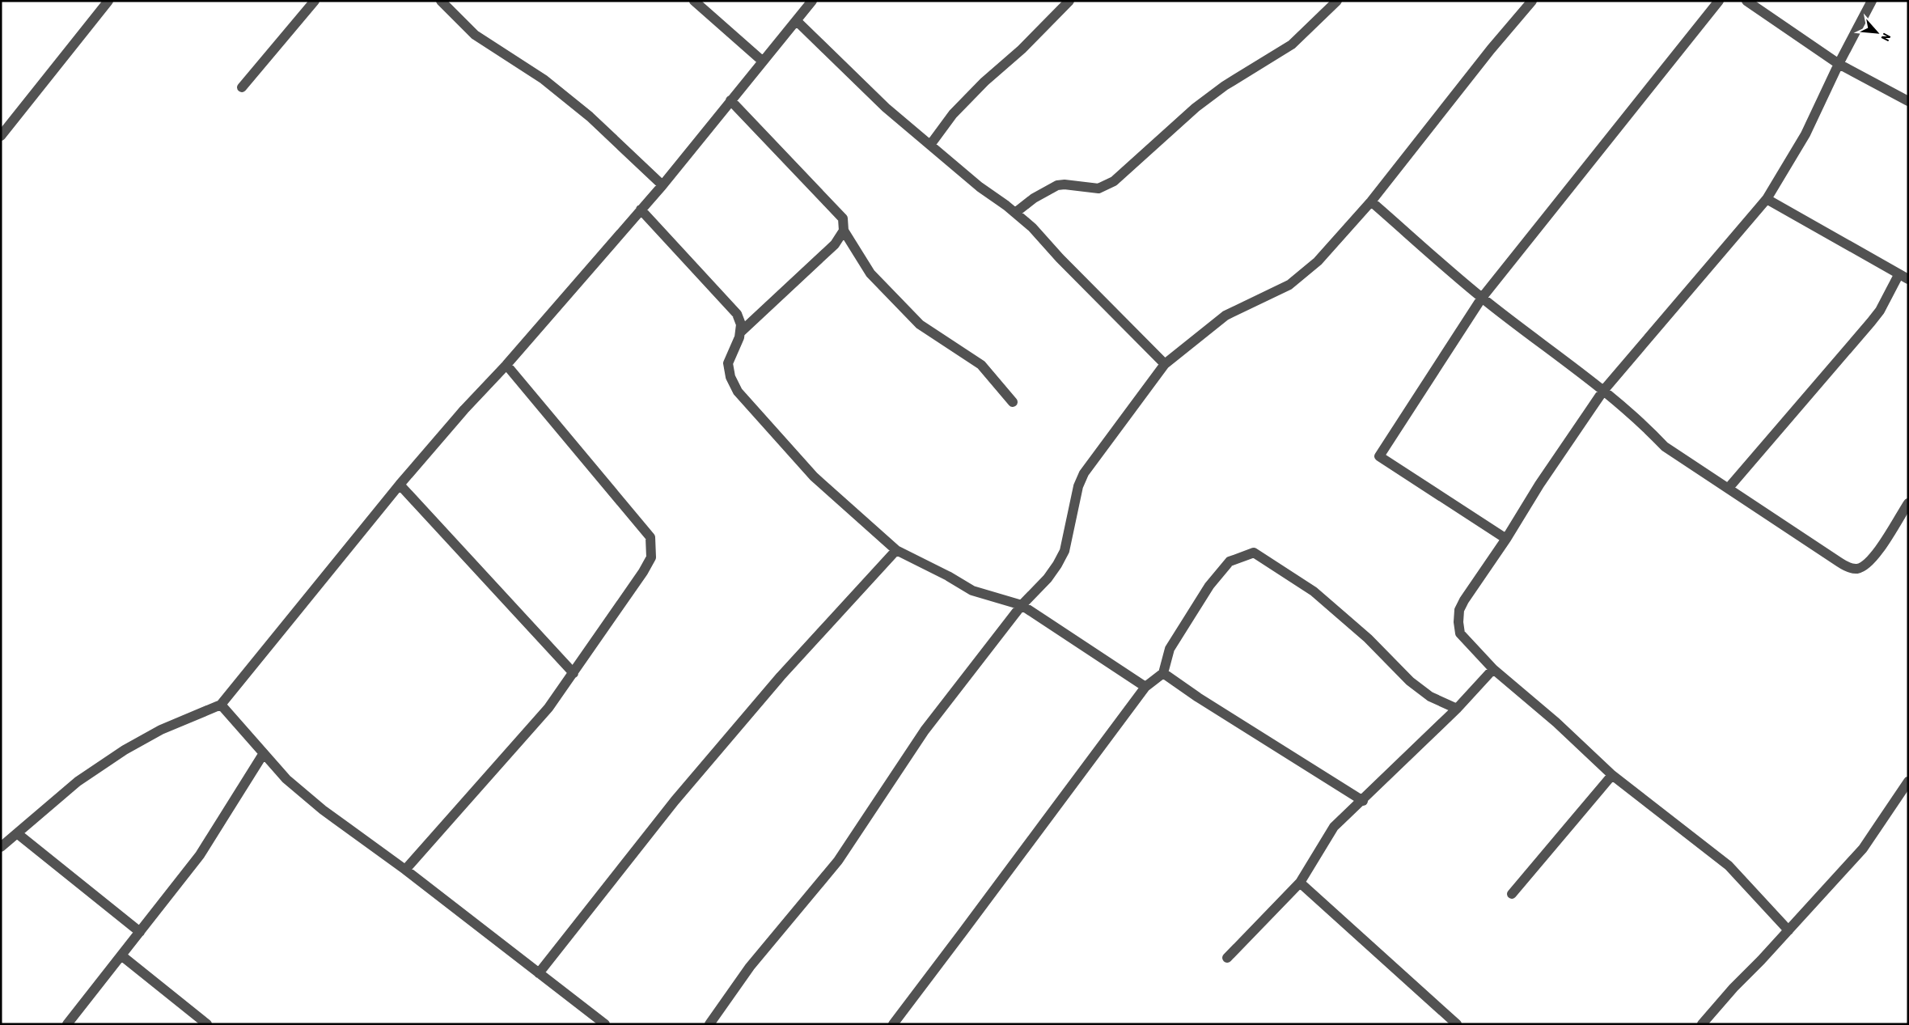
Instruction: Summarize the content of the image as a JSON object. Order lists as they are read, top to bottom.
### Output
{
  "north": "bottom right"
}
